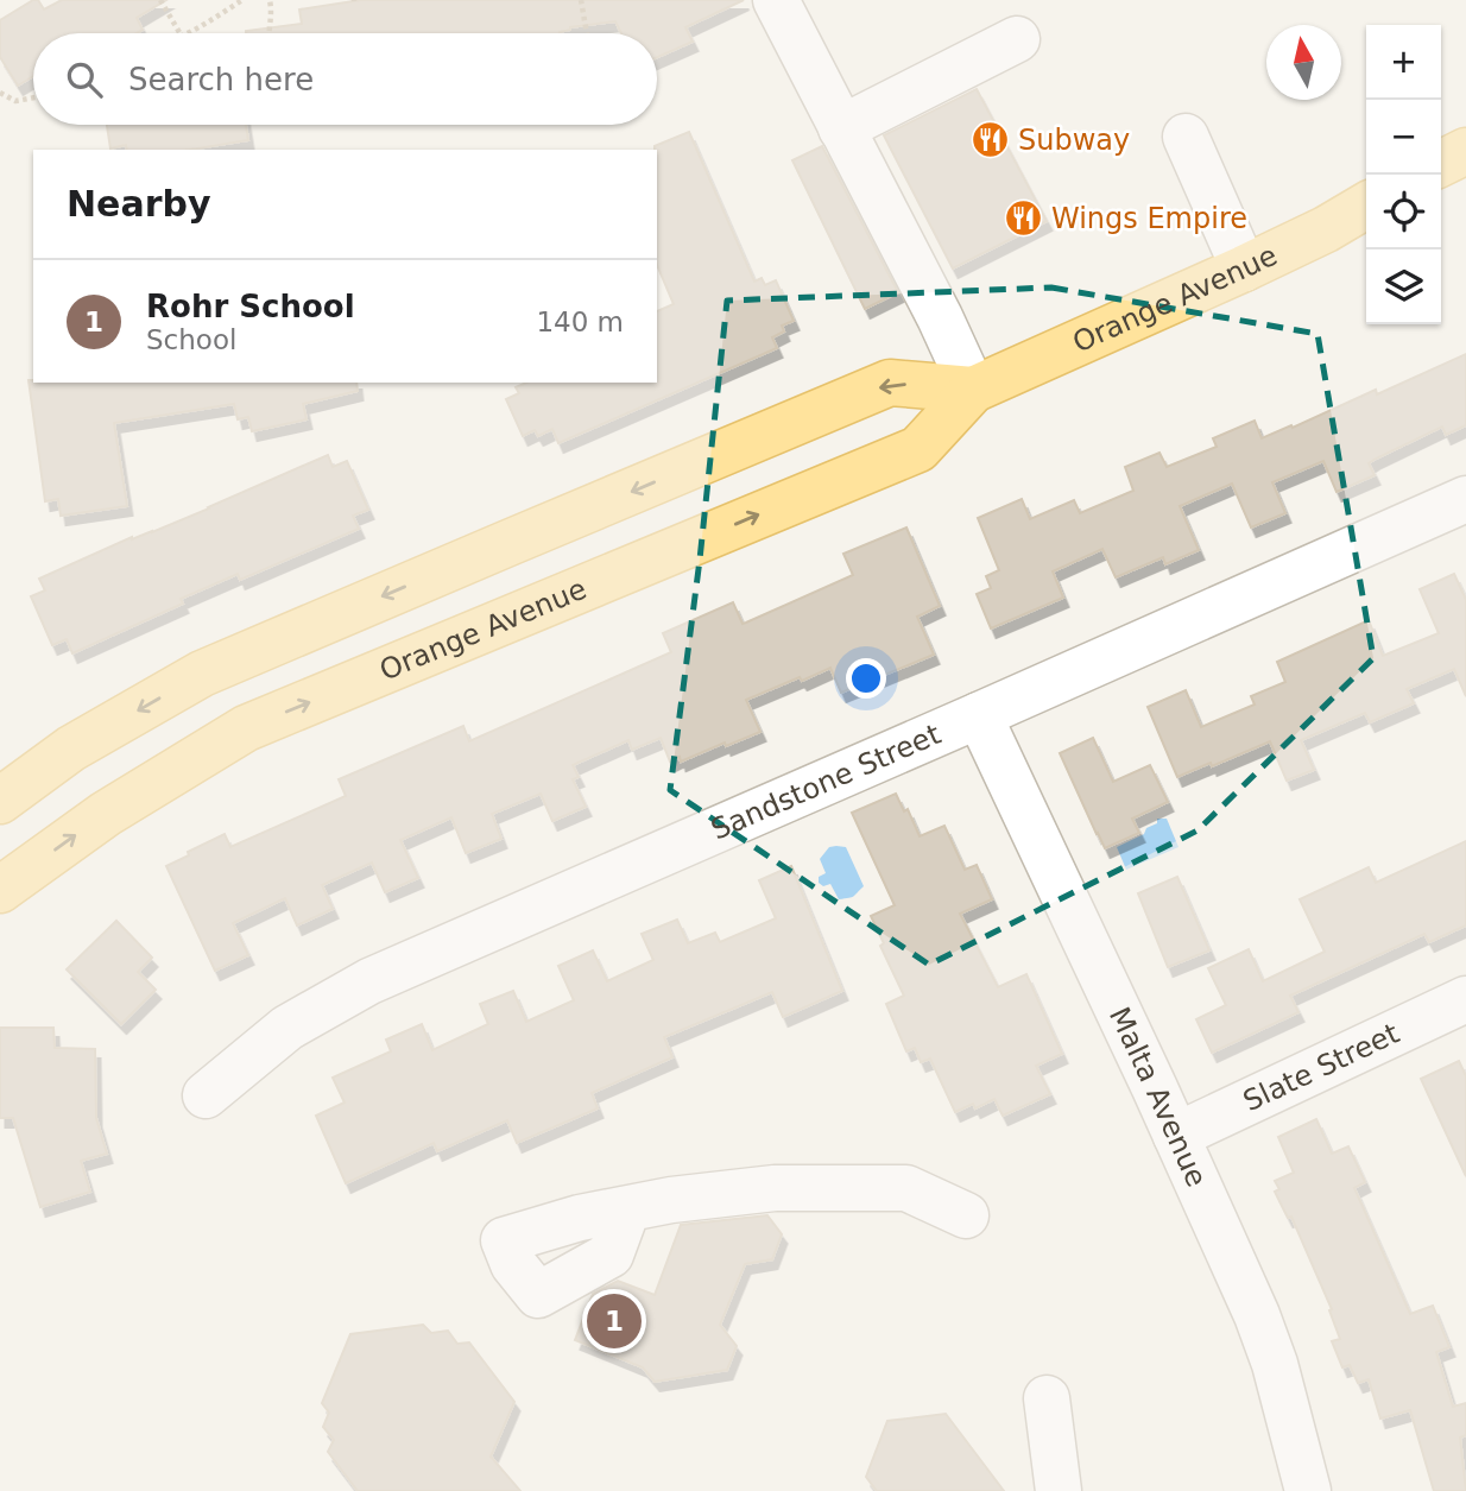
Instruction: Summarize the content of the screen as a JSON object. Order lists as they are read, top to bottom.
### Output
{
  "streets": {
    "main road": ["Orange Avenue"],
    "street": ["Sandstone Street", "Slate Street", "Malta Avenue"]
  },
  "crossings": [
    ["Sandstone Street", "Malta Avenue"],
    ["Slate Street", "Malta Avenue"]
  ],
  "places": {
    "restaurant": ["Subway", "Wings Empire"]
  },
  "north": "top",
  "page": {
    "map_buttons": ["+", "−"],
    "search": "Search here",
    "heading": "Nearby",
    "list": [
      {
        "mark": "1",
        "name": "Rohr School",
        "note": "School",
        "value": "140 m"
      }
    ],
    "pins": "1"
  }
}
